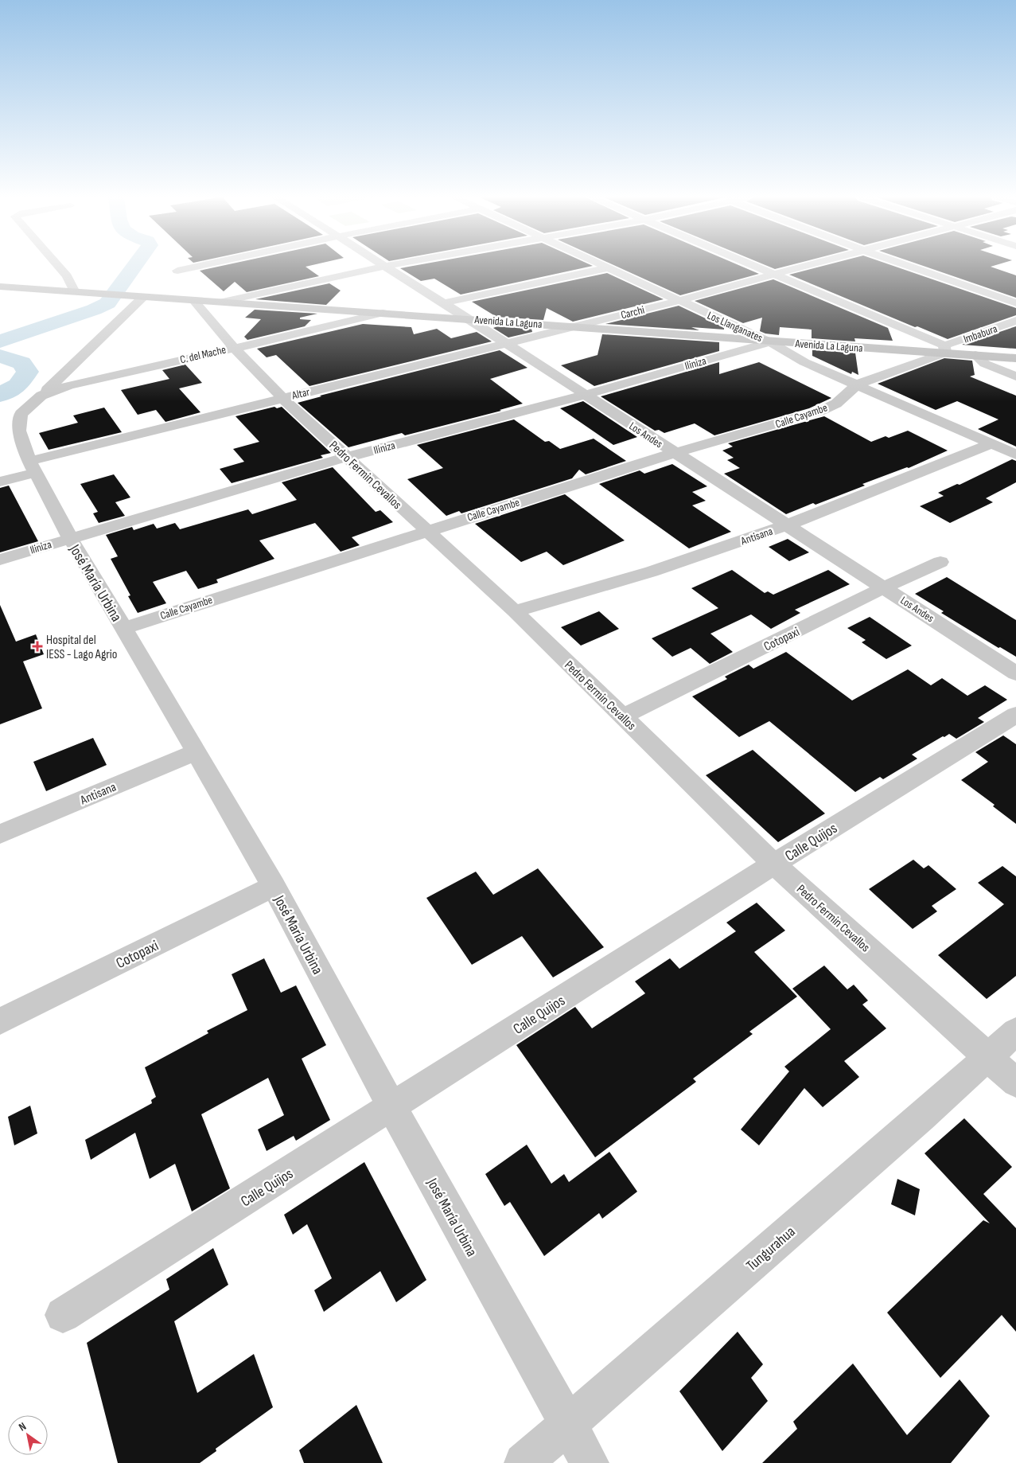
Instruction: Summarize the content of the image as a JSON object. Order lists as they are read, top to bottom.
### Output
{
  "streets": {
    "street": [
      "Carchi",
      "Avenida La Laguna",
      "Los Llanganates",
      "Imbabura",
      "C. del Mache",
      "Iliniza",
      "Altar",
      "Calle Cayambe",
      "Los Andes",
      "Pedro Fermin Cevallos",
      "Antisana",
      "José María Urbina",
      "Cotopaxi",
      "Calle Quijos",
      "Tungurahua"
    ]
  },
  "crossings": [
    ["Carchi", "Avenida La Laguna"],
    ["Carchi", "Los Llanganates"],
    ["Carchi", "Altar"],
    ["Avenida La Laguna", "Los Llanganates"],
    ["Avenida La Laguna", "Imbabura"],
    ["Avenida La Laguna", "C. del Mache"],
    ["Avenida La Laguna", "Iliniza"],
    ["Avenida La Laguna", "Altar"],
    ["Avenida La Laguna", "Los Andes"],
    ["Avenida La Laguna", "Pedro Fermin Cevallos"],
    ["Avenida La Laguna", "José María Urbina"],
    ["Los Llanganates", "Imbabura"],
    ["Los Llanganates", "Iliniza"],
    ["Los Llanganates", "Calle Cayambe"],
    ["Los Llanganates", "Antisana"],
    ["Imbabura", "Calle Cayambe"],
    ["C. del Mache", "Pedro Fermin Cevallos"],
    ["C. del Mache", "José María Urbina"],
    ["Iliniza", "Los Andes"],
    ["Iliniza", "Pedro Fermin Cevallos"],
    ["Iliniza", "José María Urbina"],
    ["Altar", "Los Andes"],
    ["Altar", "Pedro Fermin Cevallos"],
    ["Altar", "José María Urbina"],
    ["Calle Cayambe", "Los Andes"],
    ["Calle Cayambe", "Pedro Fermin Cevallos"],
    ["Calle Cayambe", "José María Urbina"],
    ["Los Andes", "Antisana"],
    ["Los Andes", "Cotopaxi"],
    ["Pedro Fermin Cevallos", "Antisana"],
    ["Pedro Fermin Cevallos", "Cotopaxi"],
    ["Pedro Fermin Cevallos", "Calle Quijos"],
    ["Pedro Fermin Cevallos", "Tungurahua"],
    ["Antisana", "José María Urbina"],
    ["José María Urbina", "Cotopaxi"],
    ["José María Urbina", "Calle Quijos"],
    ["José María Urbina", "Tungurahua"]
  ],
  "places": {
    "health": ["Hospital del IESS - Lago Agrio"]
  },
  "north": "top left"
}
